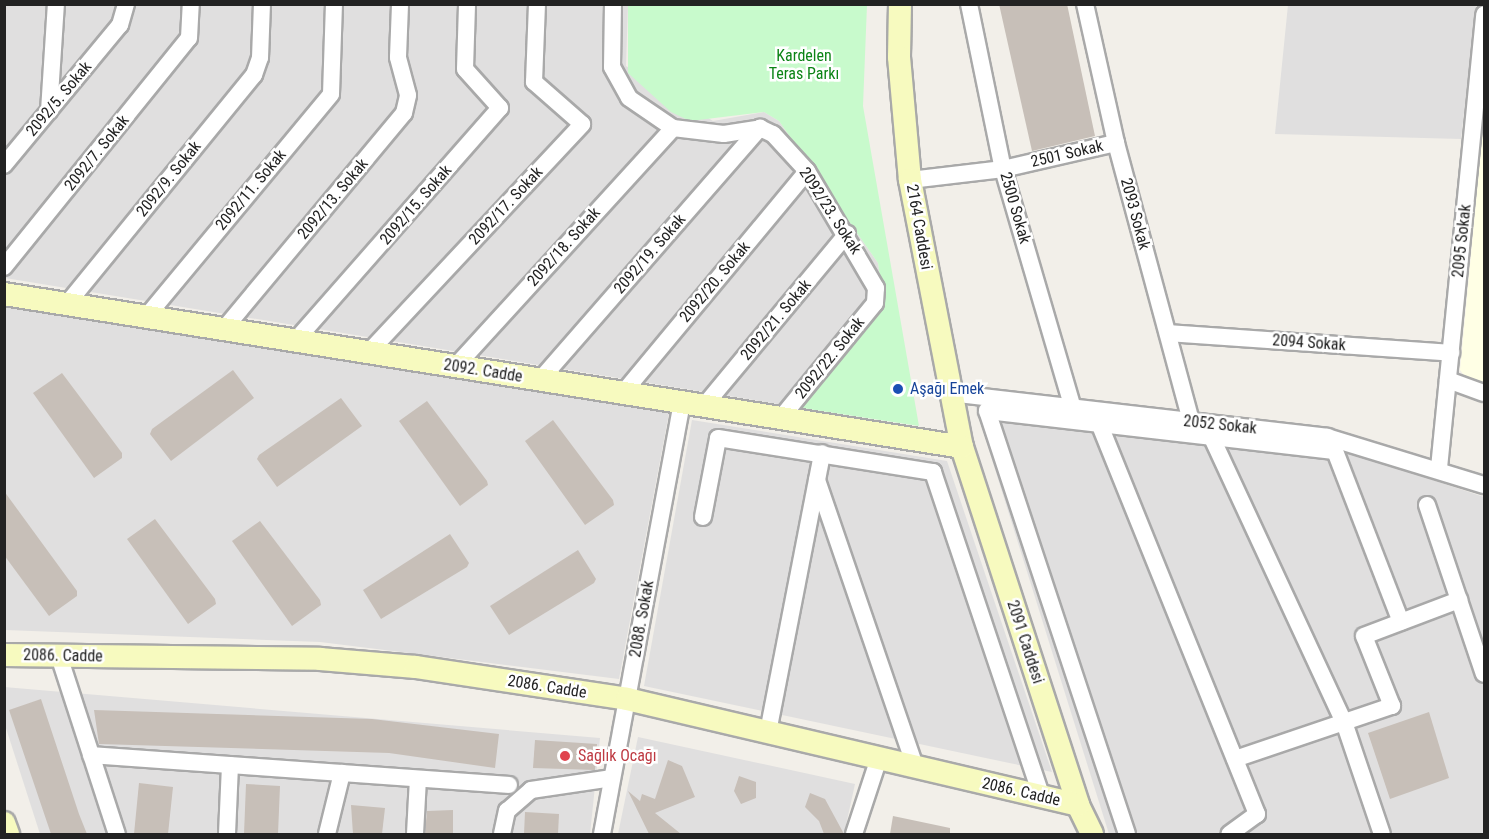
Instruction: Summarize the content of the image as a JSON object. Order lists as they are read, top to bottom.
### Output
{
  "streets": {
    "street": [
      "2092/5. Sokak",
      "2092/7. Sokak",
      "2501 Sokak",
      "2092/9. Sokak",
      "2092/11. Sokak",
      "2092/13. Sokak",
      "2092/15. Sokak",
      "2092/17. Sokak",
      "2500 Sokak",
      "2092/23. Sokak",
      "2093 Sokak",
      "2164 Caddesi",
      "2095 Sokak",
      "2092/18. Sokak",
      "2092/19. Sokak",
      "2092/20. Sokak",
      "2092/21. Sokak",
      "2094 Sokak",
      "2092/22. Sokak",
      "2092. Cadde",
      "2052 Sokak",
      "2088. Sokak",
      "2091 Caddesi",
      "2086. Cadde"
    ]
  },
  "crossings": [
    ["2501 Sokak", "2500 Sokak"],
    ["2501 Sokak", "2093 Sokak"],
    ["2501 Sokak", "2164 Caddesi"],
    ["2092/9. Sokak", "2092. Cadde"],
    ["2092/11. Sokak", "2092. Cadde"],
    ["2092/13. Sokak", "2092. Cadde"],
    ["2092/15. Sokak", "2092. Cadde"],
    ["2092/17. Sokak", "2092. Cadde"],
    ["2500 Sokak", "2052 Sokak"],
    ["2092/23. Sokak", "2092/19. Sokak"],
    ["2092/23. Sokak", "2092/20. Sokak"],
    ["2092/23. Sokak", "2092/21. Sokak"],
    ["2092/23. Sokak", "2092/22. Sokak"],
    ["2093 Sokak", "2094 Sokak"],
    ["2093 Sokak", "2052 Sokak"],
    ["2164 Caddesi", "2092. Cadde"],
    ["2164 Caddesi", "2052 Sokak"],
    ["2164 Caddesi", "2091 Caddesi"],
    ["2095 Sokak", "2094 Sokak"],
    ["2095 Sokak", "2052 Sokak"],
    ["2092/18. Sokak", "2092. Cadde"],
    ["2092/19. Sokak", "2092. Cadde"],
    ["2092/20. Sokak", "2092. Cadde"],
    ["2092/21. Sokak", "2092. Cadde"],
    ["2092/21. Sokak", "2088. Sokak"],
    ["2092/22. Sokak", "2092. Cadde"],
    ["2092. Cadde", "2088. Sokak"],
    ["2092. Cadde", "2091 Caddesi"],
    ["2088. Sokak", "2086. Cadde"],
    ["2091 Caddesi", "2086. Cadde"]
  ],
  "parks": ["Kardelen Teras Parkı"],
  "places": ["Aşağı Emek", "Sağlık Ocağı"]
}
